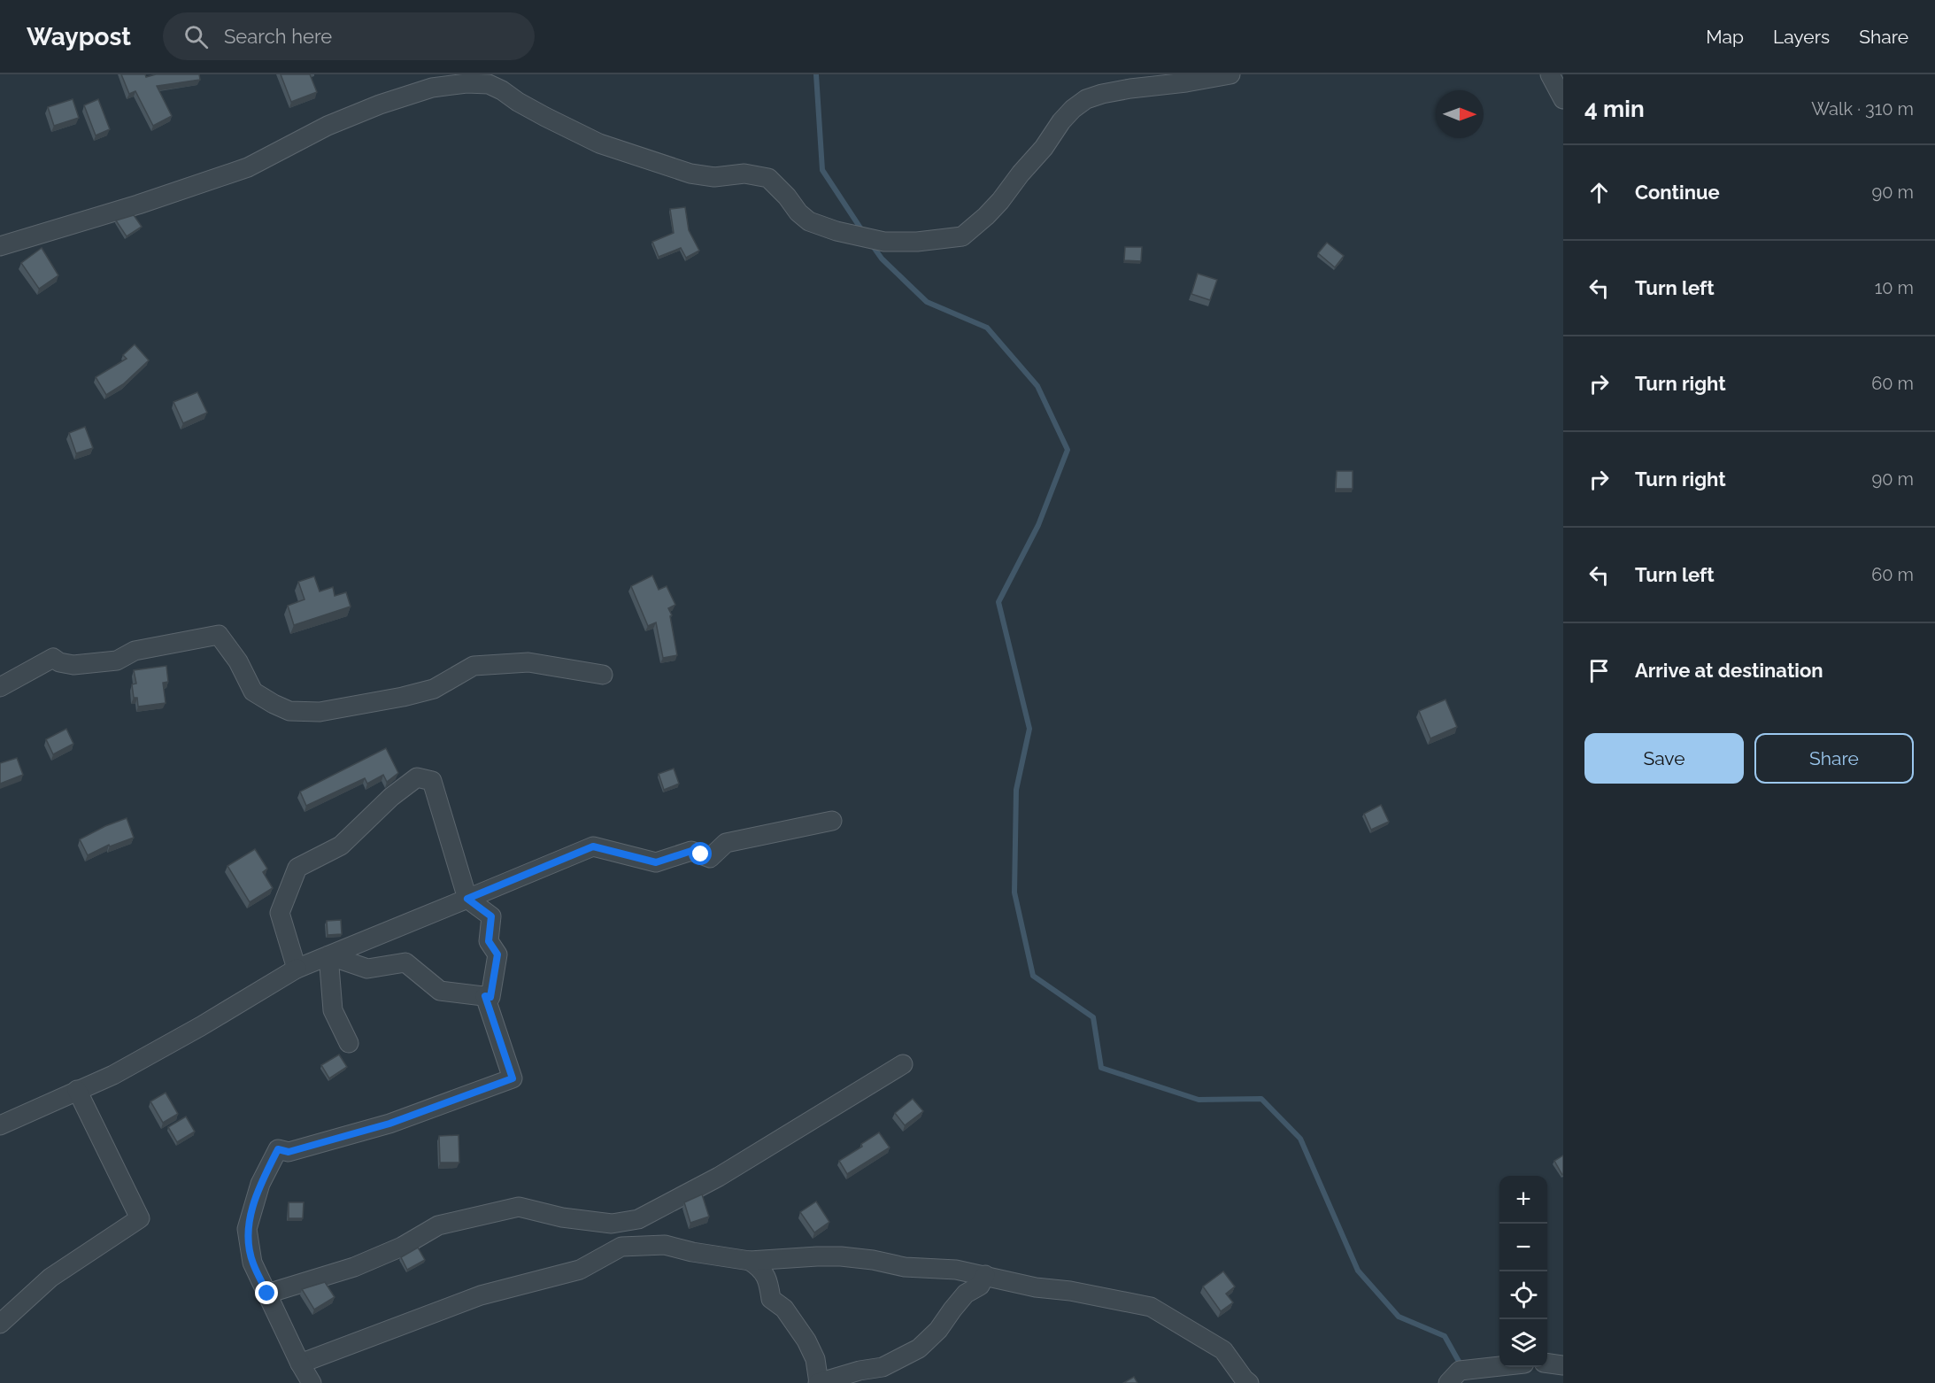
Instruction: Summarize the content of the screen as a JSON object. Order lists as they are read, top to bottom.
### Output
{
  "north": "right",
  "page": {
    "header": "Waypost",
    "search": "Search here",
    "nav": ["Map", "Layers", "Share"],
    "heading": ["4 min", "Walk · 310 m"],
    "list": [
      ["Continue", "90 m"],
      ["Turn left", "10 m"],
      ["Turn right", "60 m"],
      ["Turn right", "90 m"],
      ["Turn left", "60 m"],
      "Arrive at destination"
    ],
    "buttons": ["Save", "Share"],
    "map_buttons": ["+", "−"]
  }
}
